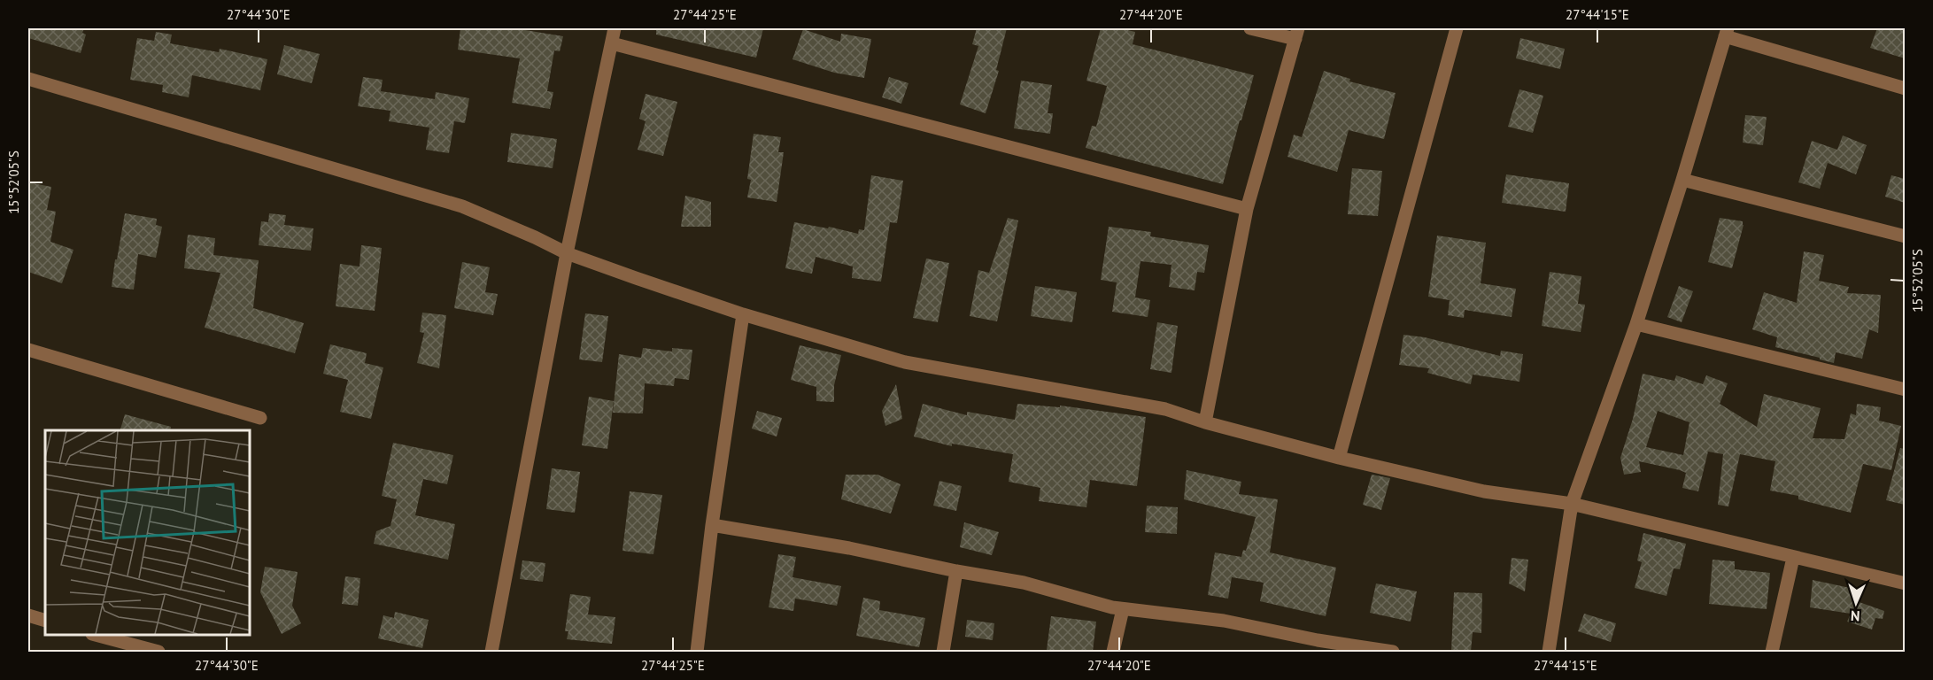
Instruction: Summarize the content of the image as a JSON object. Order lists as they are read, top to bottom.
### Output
{
  "north": "bottom",
  "coordinates": [
    "27°44'30\"E",
    "27°44'25\"E",
    "27°44'20\"E",
    "27°44'15\"E",
    "15°52'05\"S"
  ]
}
